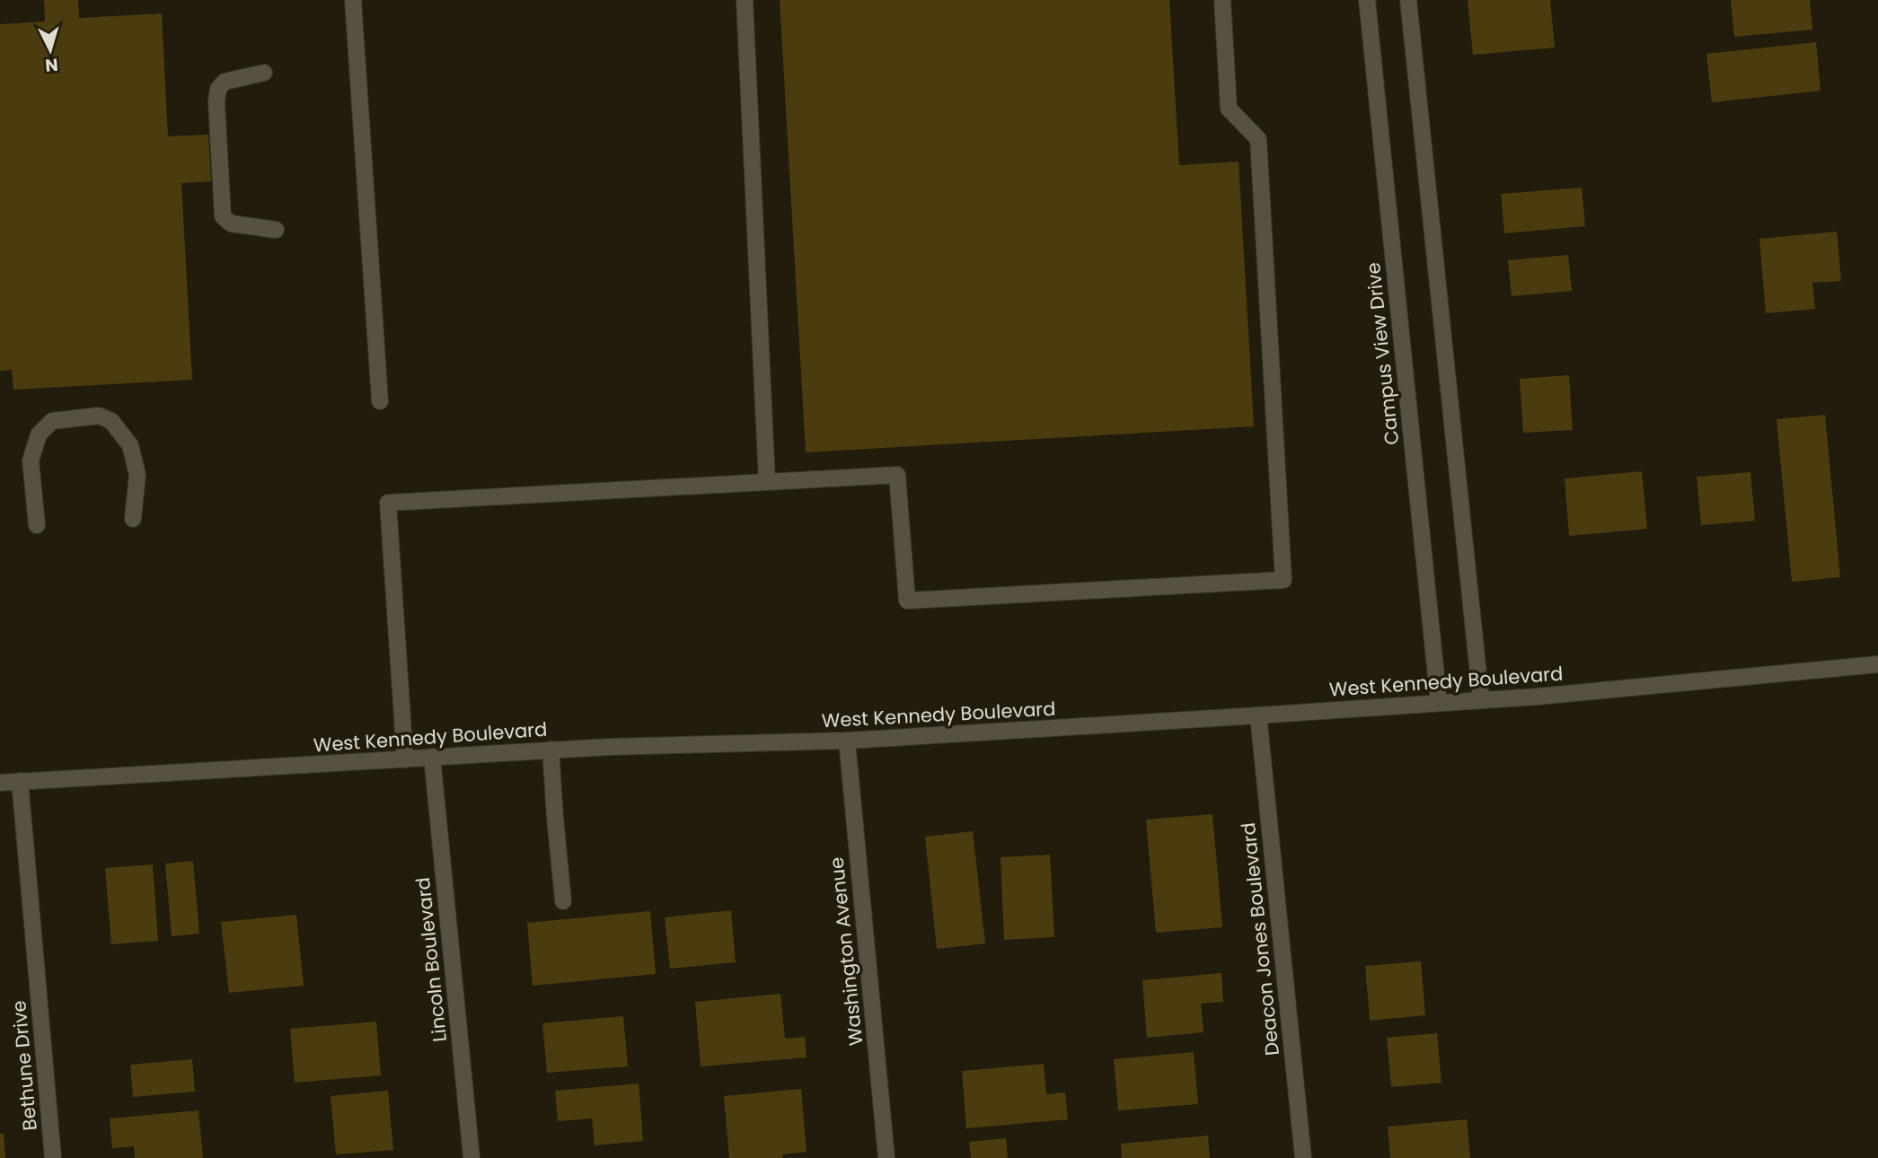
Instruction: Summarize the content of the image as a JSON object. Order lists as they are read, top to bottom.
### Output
{
  "streets": {
    "street": [
      "Campus View Drive",
      "West Kennedy Boulevard",
      "Deacon Jones Boulevard",
      "Washington Avenue",
      "Lincoln Boulevard",
      "Bethune Drive"
    ]
  },
  "crossings": [
    ["Campus View Drive", "West Kennedy Boulevard"],
    ["West Kennedy Boulevard", "Deacon Jones Boulevard"],
    ["West Kennedy Boulevard", "Washington Avenue"],
    ["West Kennedy Boulevard", "Lincoln Boulevard"],
    ["West Kennedy Boulevard", "Bethune Drive"]
  ],
  "north": "bottom"
}
